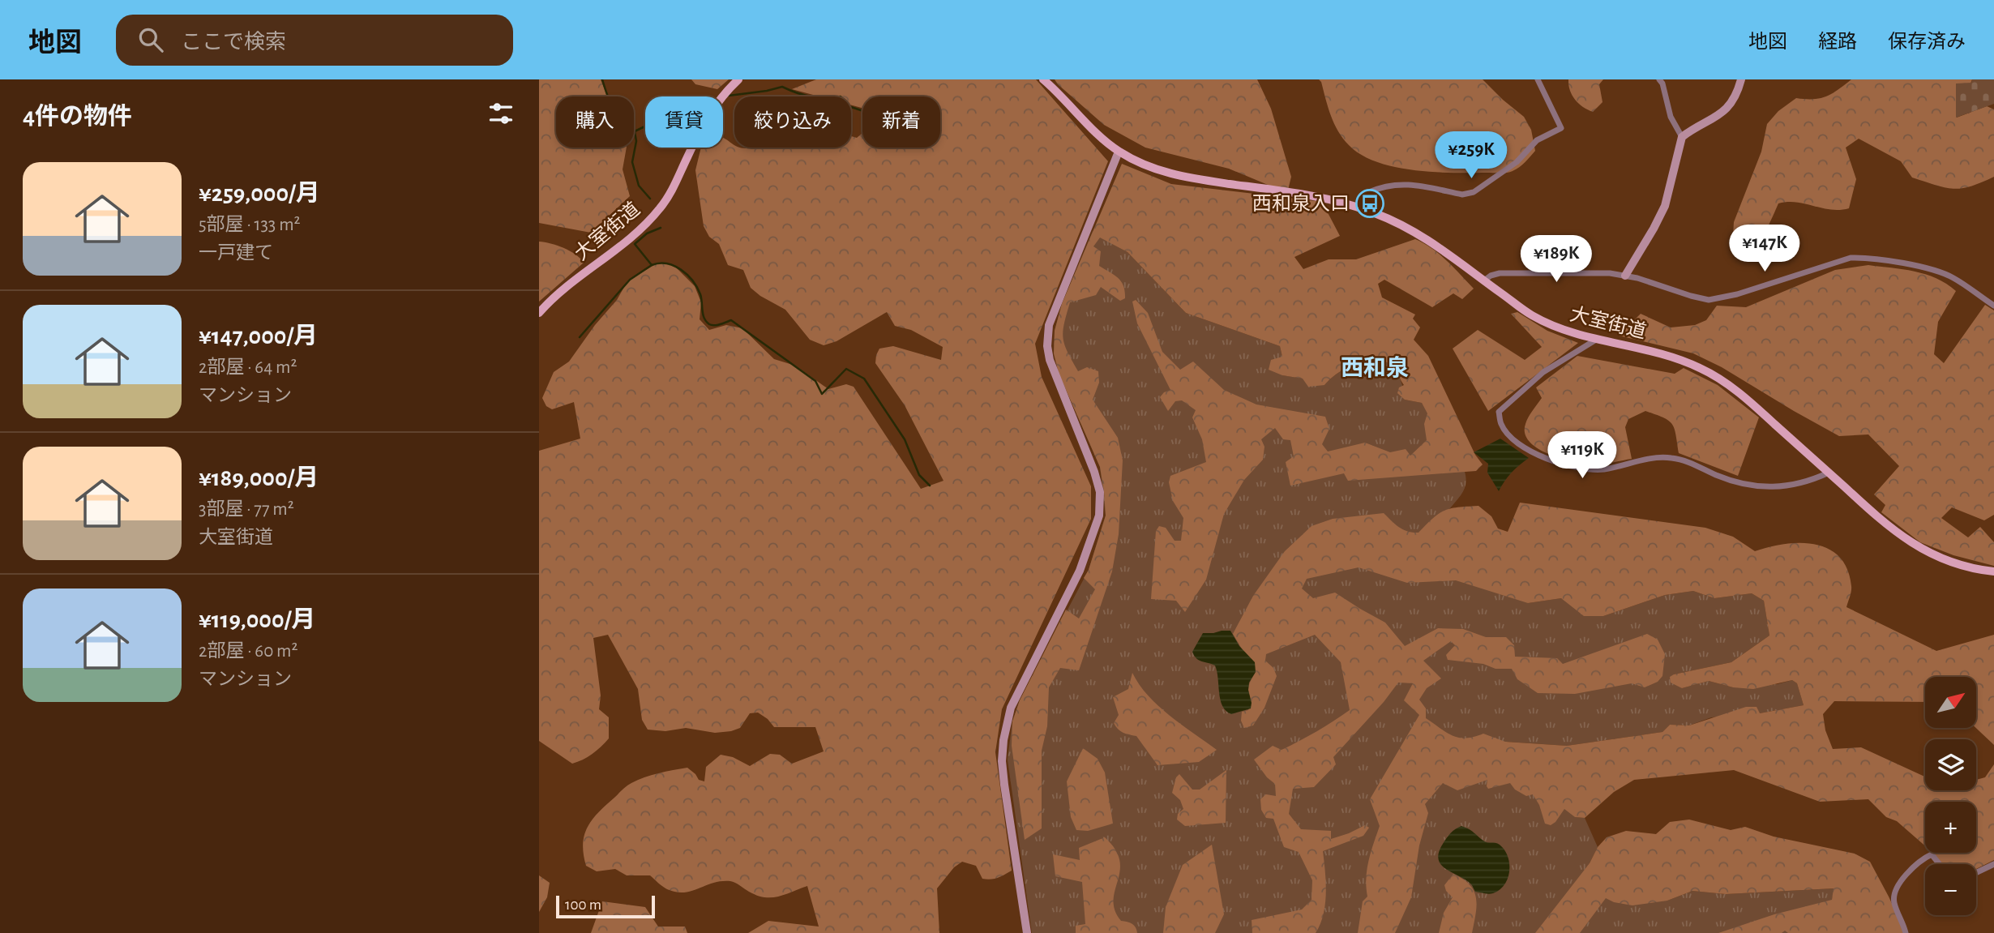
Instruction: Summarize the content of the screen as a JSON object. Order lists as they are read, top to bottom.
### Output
{
  "streets": {
    "main road": ["大室街道"]
  },
  "districts": ["西和泉"],
  "places": {
    "bus stop": ["西和泉入口"]
  },
  "scale_bar": "100 m",
  "north": "top right",
  "page": {
    "header": "地図",
    "search": "ここで検索",
    "nav": ["地図", "経路", "保存済み"],
    "heading": "4件の物件",
    "chip": [
      "購入",
      "賃貸",
      "絞り込み",
      "新着"
    ],
    "price": [
      "¥259K",
      "¥147K",
      "¥189K",
      "¥119K"
    ],
    "list": [
      {
        "name": "¥259,000/月",
        "note": "5部屋 · 133 m² · 一戸建て"
      },
      {
        "name": "¥147,000/月",
        "note": "2部屋 · 64 m² · マンション"
      },
      {
        "name": "¥189,000/月",
        "note": "3部屋 · 77 m² · 大室街道"
      },
      {
        "name": "¥119,000/月",
        "note": "2部屋 · 60 m² · マンション"
      }
    ],
    "map_buttons": ["+", "−"],
    "scale": "100 m"
  }
}
